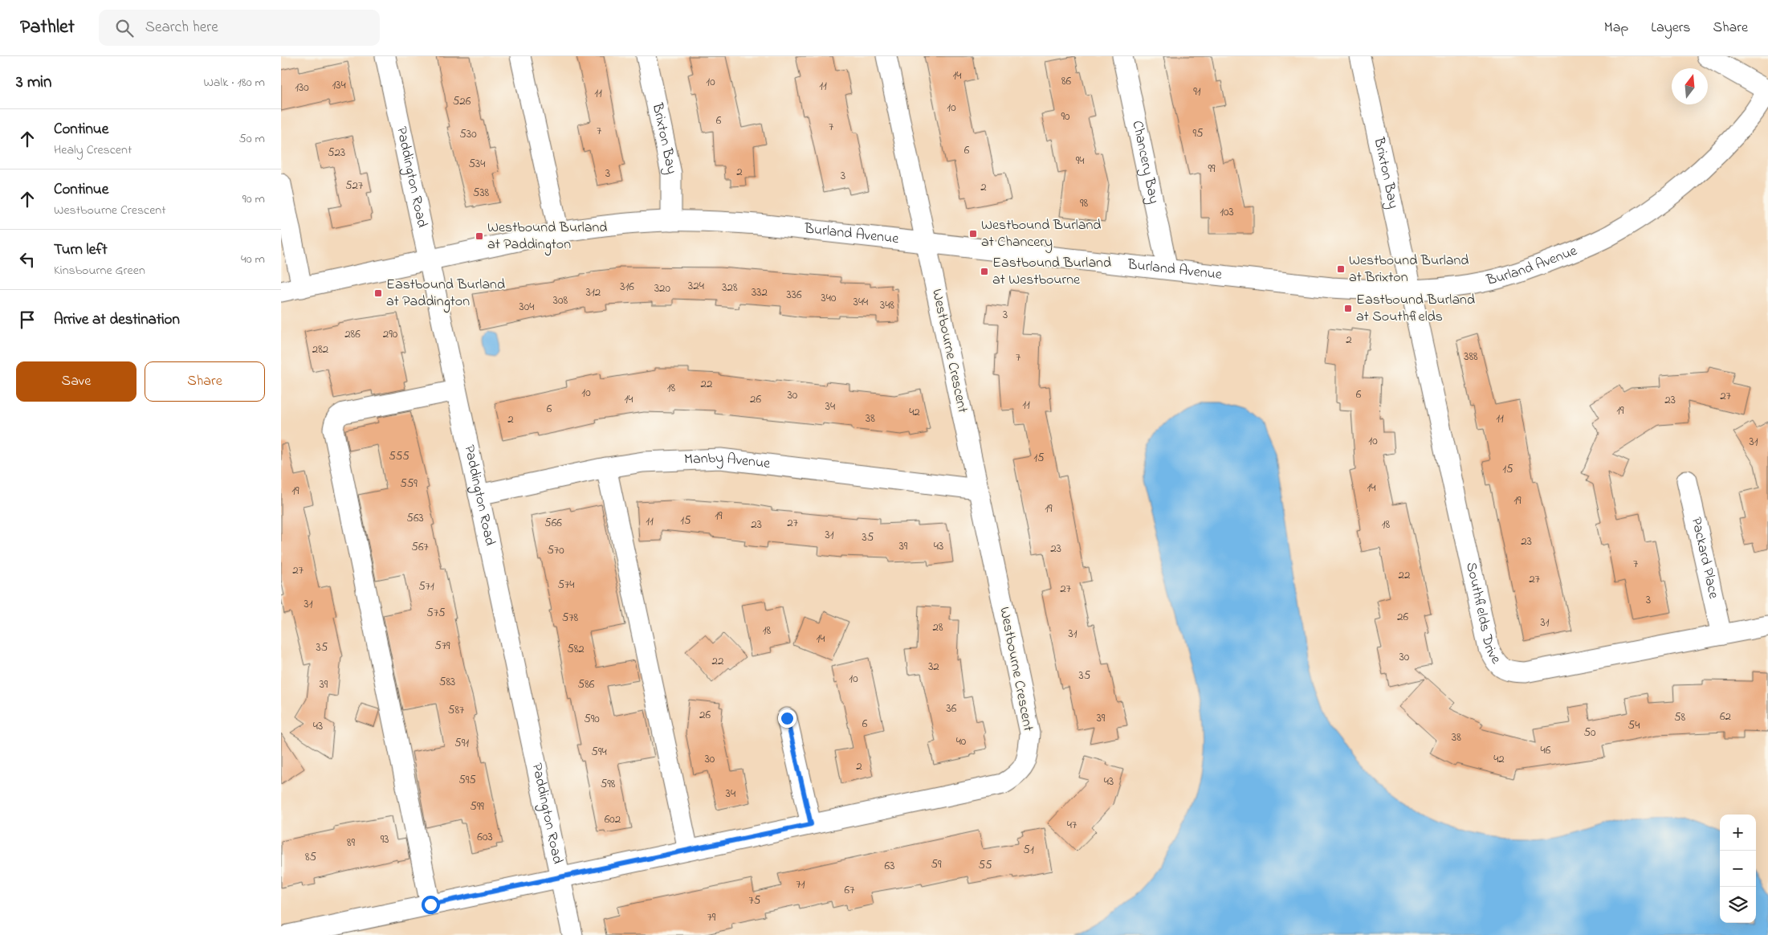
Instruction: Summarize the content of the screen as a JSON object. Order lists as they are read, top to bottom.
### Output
{
  "streets": {
    "street": [
      "Brixton Bay",
      "Chancery Bay",
      "Paddington Road",
      "Burland Avenue",
      "Westbourne Crescent",
      "Manby Avenue",
      "Packard Place",
      "Southfields Drive"
    ]
  },
  "crossings": [
    ["Brixton Bay", "Burland Avenue"],
    ["Brixton Bay", "Southfields Drive"],
    ["Chancery Bay", "Burland Avenue"],
    ["Paddington Road", "Burland Avenue"],
    ["Paddington Road", "Westbourne Crescent"],
    ["Paddington Road", "Manby Avenue"],
    ["Burland Avenue", "Westbourne Crescent"],
    ["Burland Avenue", "Southfields Drive"],
    ["Westbourne Crescent", "Manby Avenue"],
    ["Packard Place", "Southfields Drive"]
  ],
  "places": {
    "transit": [
      "Westbound Burland at Chancery",
      "Westbound Burland at Paddington",
      "Westbound Burland at Brixton",
      "Eastbound Burland at Westbourne",
      "Eastbound Burland at Paddington",
      "Eastbound Burland at Southfields"
    ]
  },
  "house_numbers": [
    "14",
    "86",
    "10",
    "134",
    "11",
    "130",
    "91",
    "11",
    "526",
    "10",
    "90",
    "6",
    "7",
    "7",
    "95",
    "530",
    "6",
    "523",
    "94",
    "534",
    "99",
    "2",
    "3",
    "3",
    "527",
    "2",
    "538",
    "98",
    "103",
    "324",
    "316",
    "328",
    "320",
    "312",
    "332",
    "336",
    "340",
    "308",
    "344",
    "348",
    "304",
    "3",
    "286",
    "290",
    "2",
    "282",
    "388",
    "7",
    "22",
    "18",
    "10",
    "6",
    "30",
    "27",
    "14",
    "26",
    "23",
    "11",
    "34",
    "6",
    "19",
    "42",
    "38",
    "11",
    "2",
    "10",
    "31",
    "555",
    "15",
    "15",
    "559",
    "14",
    "19",
    "19",
    "19",
    "19",
    "563",
    "15",
    "11",
    "566",
    "27",
    "23",
    "18",
    "31",
    "35",
    "23",
    "39",
    "43",
    "567",
    "23",
    "570",
    "7",
    "27",
    "22",
    "27",
    "574",
    "571",
    "27",
    "3",
    "31",
    "575",
    "26",
    "578",
    "31",
    "28",
    "18",
    "31",
    "14",
    "579",
    "35",
    "582",
    "30",
    "22",
    "32",
    "35",
    "10",
    "583",
    "39",
    "586",
    "36",
    "587",
    "26",
    "62",
    "58",
    "39",
    "590",
    "6",
    "54",
    "43",
    "50",
    "38",
    "40",
    "591",
    "46",
    "594",
    "30",
    "42",
    "2",
    "595",
    "43",
    "598",
    "34",
    "599",
    "602",
    "47",
    "603",
    "93",
    "89",
    "51",
    "85",
    "59",
    "55",
    "63",
    "71",
    "67",
    "75",
    "79"
  ],
  "north": "top",
  "page": {
    "header": "Pathlet",
    "search": "Search here",
    "nav": ["Map", "Layers", "Share"],
    "heading": ["3 min", "Walk · 180 m"],
    "list": [
      ["Continue", "Healy Crescent", "50 m"],
      ["Continue", "Westbourne Crescent", "90 m"],
      ["Turn left", "Kinsbourne Green", "40 m"],
      "Arrive at destination"
    ],
    "buttons": ["Save", "Share"],
    "map_buttons": ["+", "−"]
  }
}
